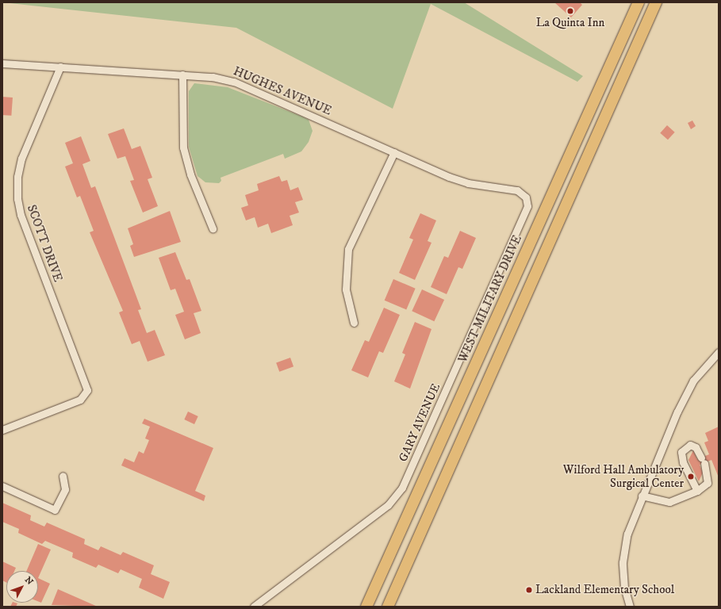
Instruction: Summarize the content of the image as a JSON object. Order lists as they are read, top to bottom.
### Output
{
  "streets": {
    "main road": ["WEST MILITARY DRIVE"],
    "street": ["HUGHES AVENUE", "SCOTT DRIVE", "GARY AVENUE"]
  },
  "crossings": [
    ["HUGHES AVENUE", "SCOTT DRIVE"],
    ["HUGHES AVENUE", "GARY AVENUE"]
  ],
  "places": ["La Quinta Inn", "Wilford Hall Ambulatory Surgical Center", "Lackland Elementary School"],
  "north": "top right"
}
